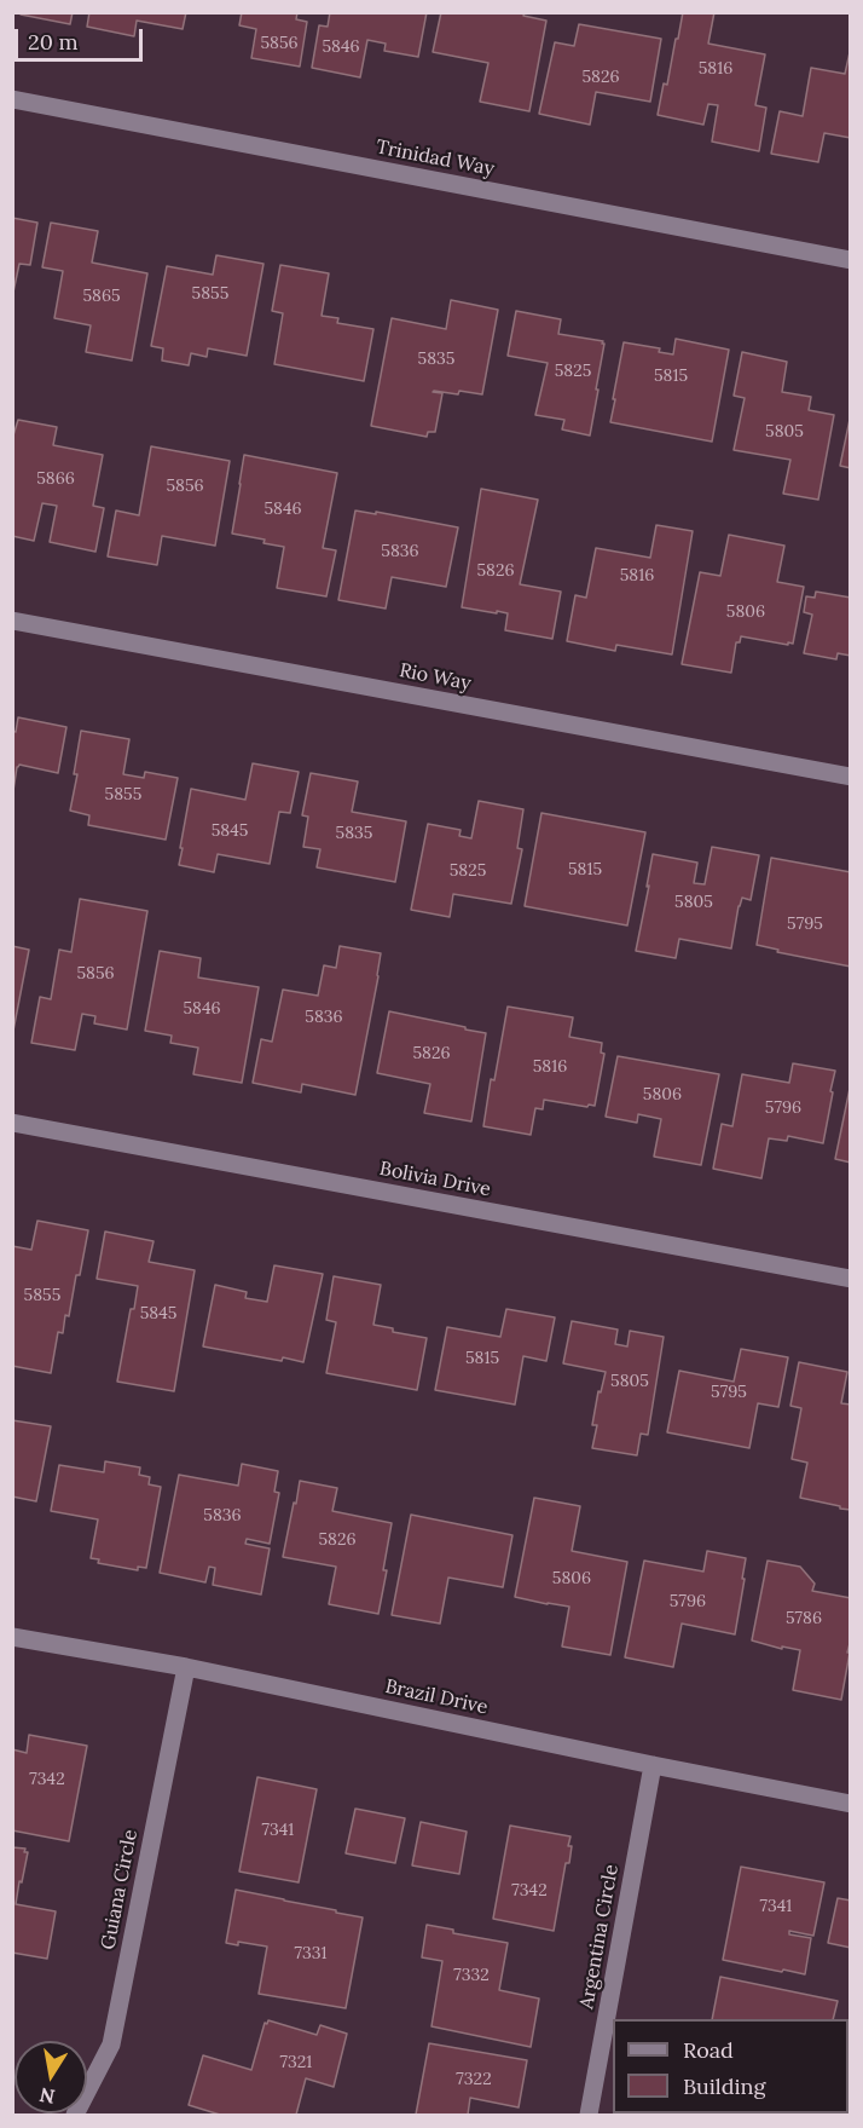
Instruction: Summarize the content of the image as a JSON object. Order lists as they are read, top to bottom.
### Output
{
  "streets": {
    "street": [
      "Trinidad Way",
      "Rio Way",
      "Bolivia Drive",
      "Brazil Drive",
      "Guiana Circle",
      "Argentina Circle"
    ]
  },
  "crossings": [
    ["Brazil Drive", "Guiana Circle"],
    ["Brazil Drive", "Argentina Circle"]
  ],
  "house_numbers": [
    "5856",
    "5846",
    "5816",
    "5826",
    "5855",
    "5865",
    "5835",
    "5825",
    "5815",
    "5805",
    "5866",
    "5856",
    "5846",
    "5836",
    "5826",
    "5816",
    "5806",
    "5855",
    "5845",
    "5835",
    "5815",
    "5825",
    "5805",
    "5795",
    "5856",
    "5846",
    "5836",
    "5826",
    "5816",
    "5806",
    "5796",
    "5855",
    "5845",
    "5815",
    "5805",
    "5795",
    "5836",
    "5826",
    "5806",
    "5796",
    "5786",
    "7342",
    "7341",
    "7342",
    "7341",
    "7331",
    "7332",
    "7321",
    "7322"
  ],
  "legend": ["Road", "Building"],
  "scale_bar": "20 m",
  "north": "bottom"
}
